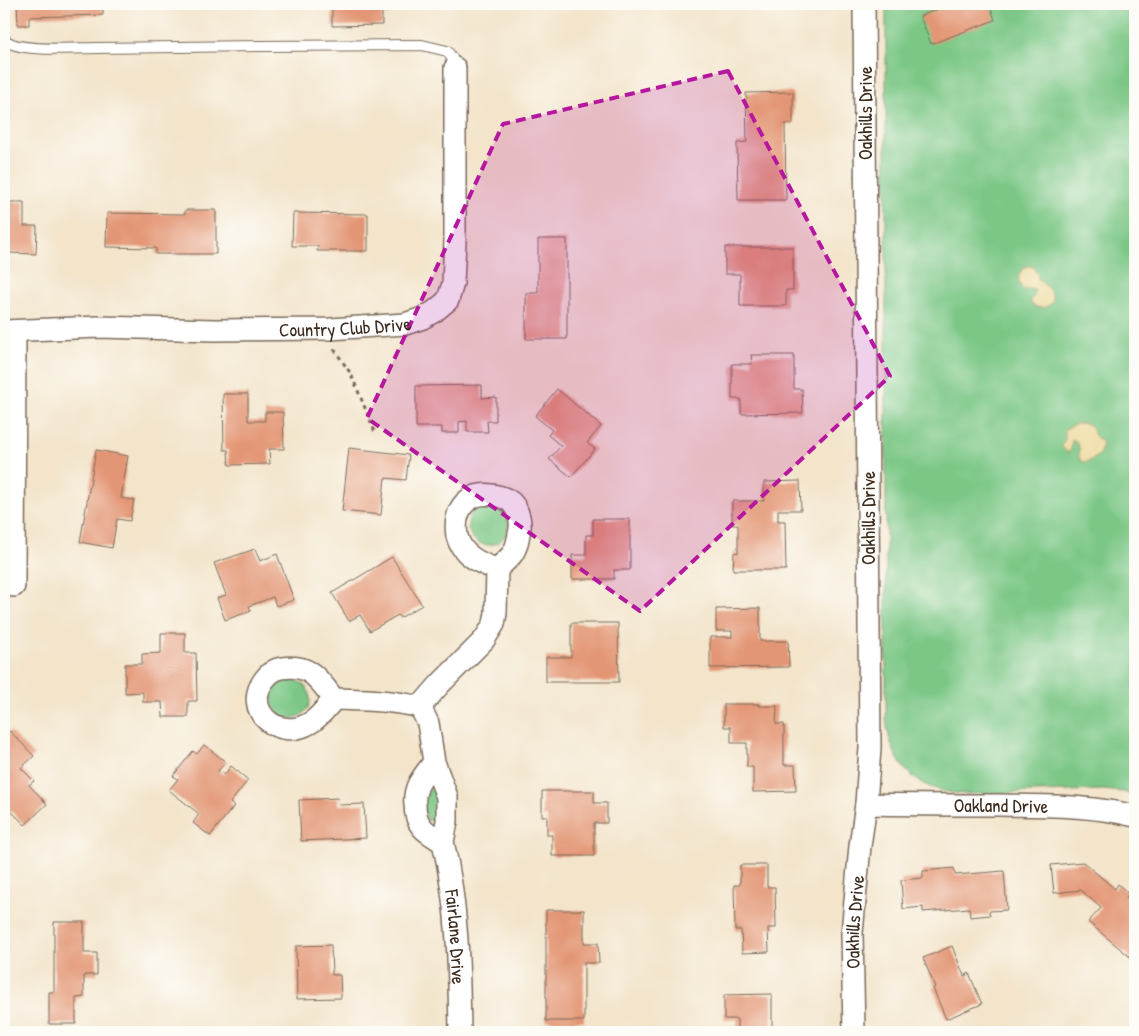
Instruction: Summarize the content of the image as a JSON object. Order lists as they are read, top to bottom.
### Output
{
  "streets": {
    "street": [
      "Oakhills Drive",
      "Country Club Drive",
      "Oakland Drive",
      "Fairlane Drive"
    ]
  },
  "crossings": [
    ["Oakhills Drive", "Oakland Drive"]
  ]
}
